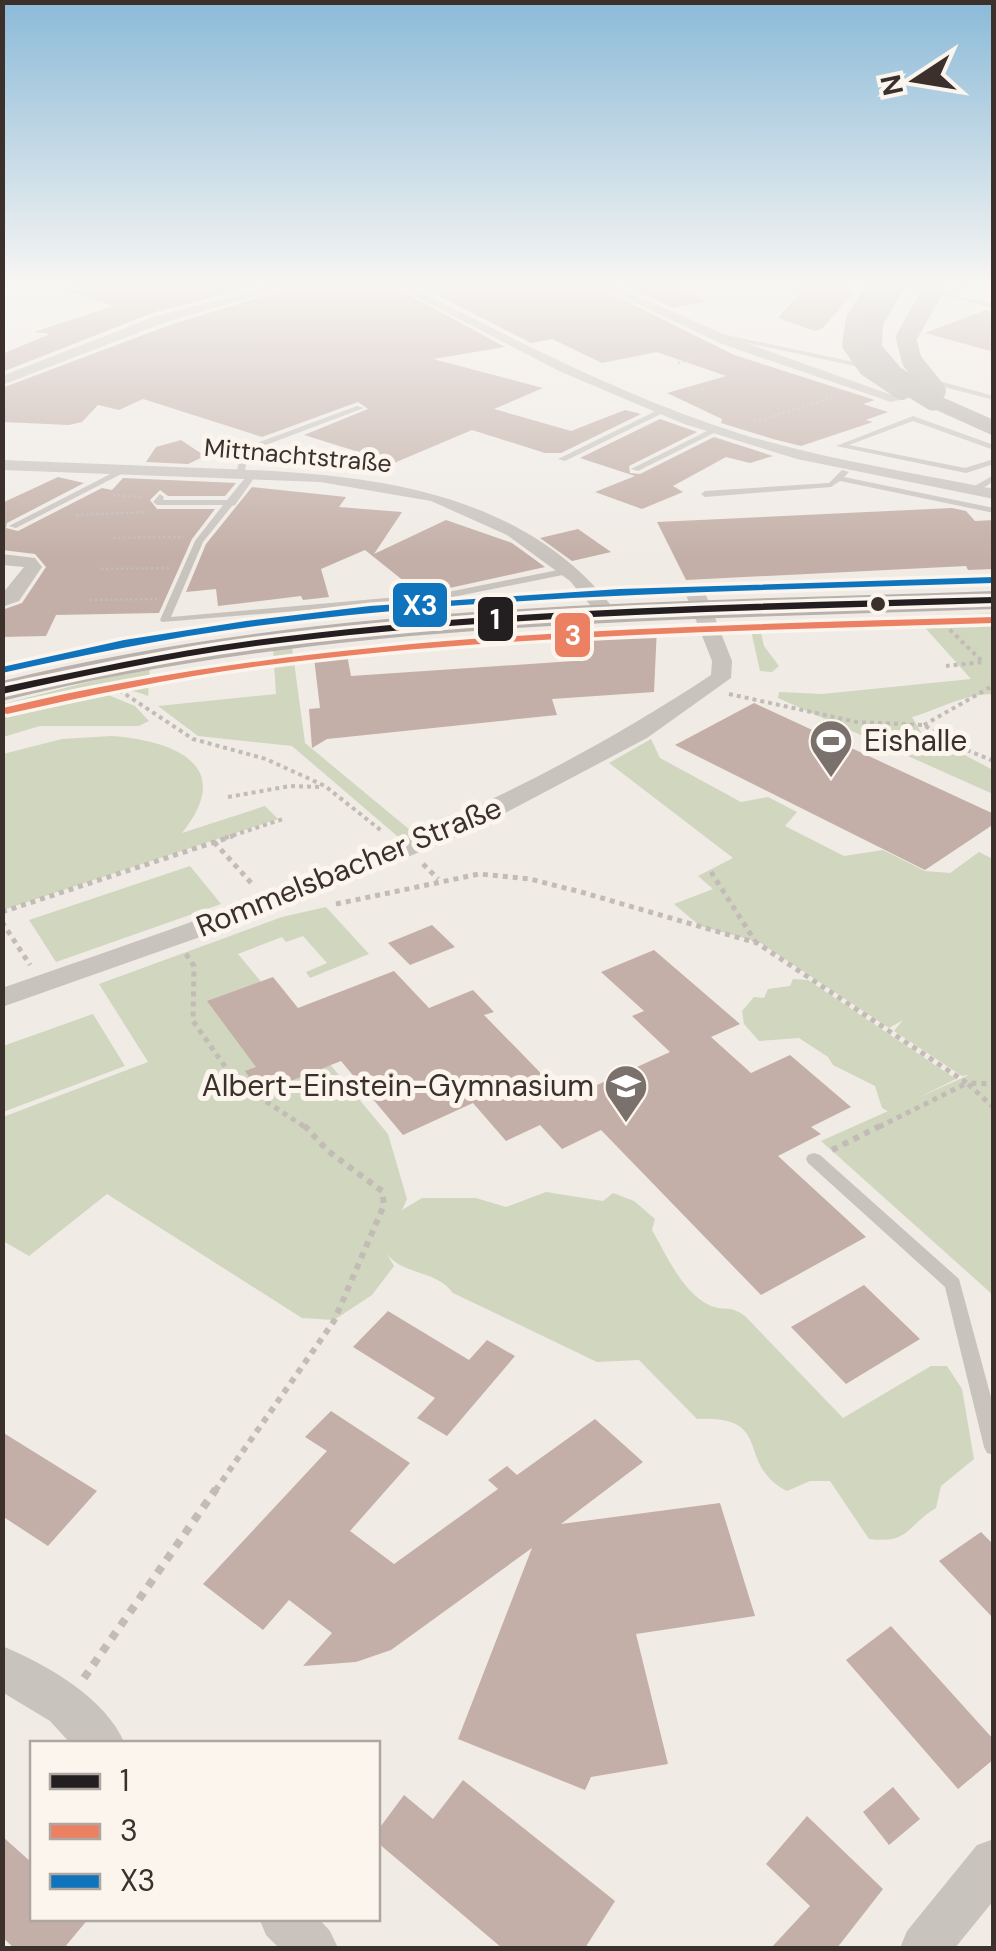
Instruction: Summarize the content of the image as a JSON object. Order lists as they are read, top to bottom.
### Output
{
  "streets": {
    "street": ["Mittnachtstraße", "Rommelsbacher Straße"]
  },
  "places": {
    "sports": ["Eishalle"],
    "school or university": ["Albert-Einstein-Gymnasium"]
  },
  "lines": ["transit line X3", "transit line 1", "transit line 3"],
  "legend": ["1", "3", "X3"],
  "north": "left"
}
